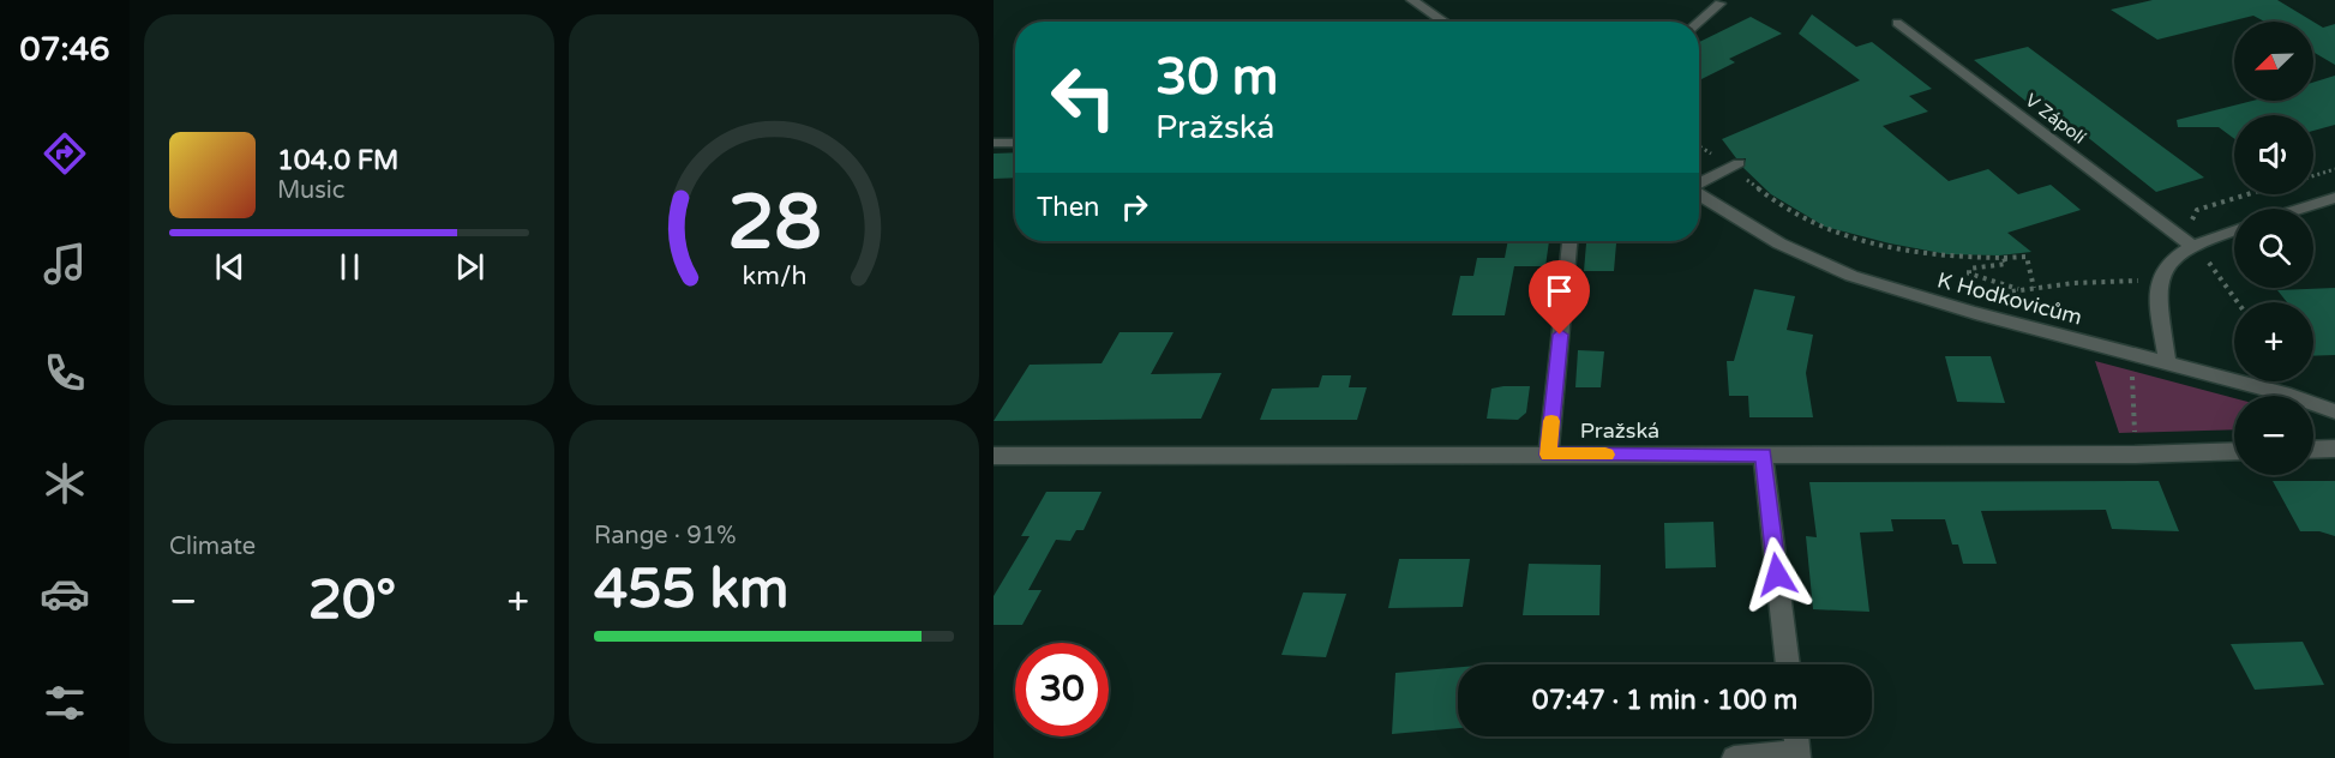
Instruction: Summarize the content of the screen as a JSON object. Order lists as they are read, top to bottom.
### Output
{
  "streets": {
    "street": ["V Zápolí", "K Hodkovicům", "Pražská"]
  },
  "north": "bottom left",
  "page": {
    "tabs": "07:46",
    "map_buttons": ["+", "−"],
    "turn": ["30 m", "Pražská"],
    "song": ["104.0 FM", "Music"],
    "then": "Then",
    "tile": [
      "Climate",
      ["Range · 91%", "455 km"]
    ],
    "heat": ["−", "20°", "+"],
    "limit": "30",
    "trip": "07:47 · 1 min · 100 m",
    "gauge": ["28", "km/h"]
  }
}
